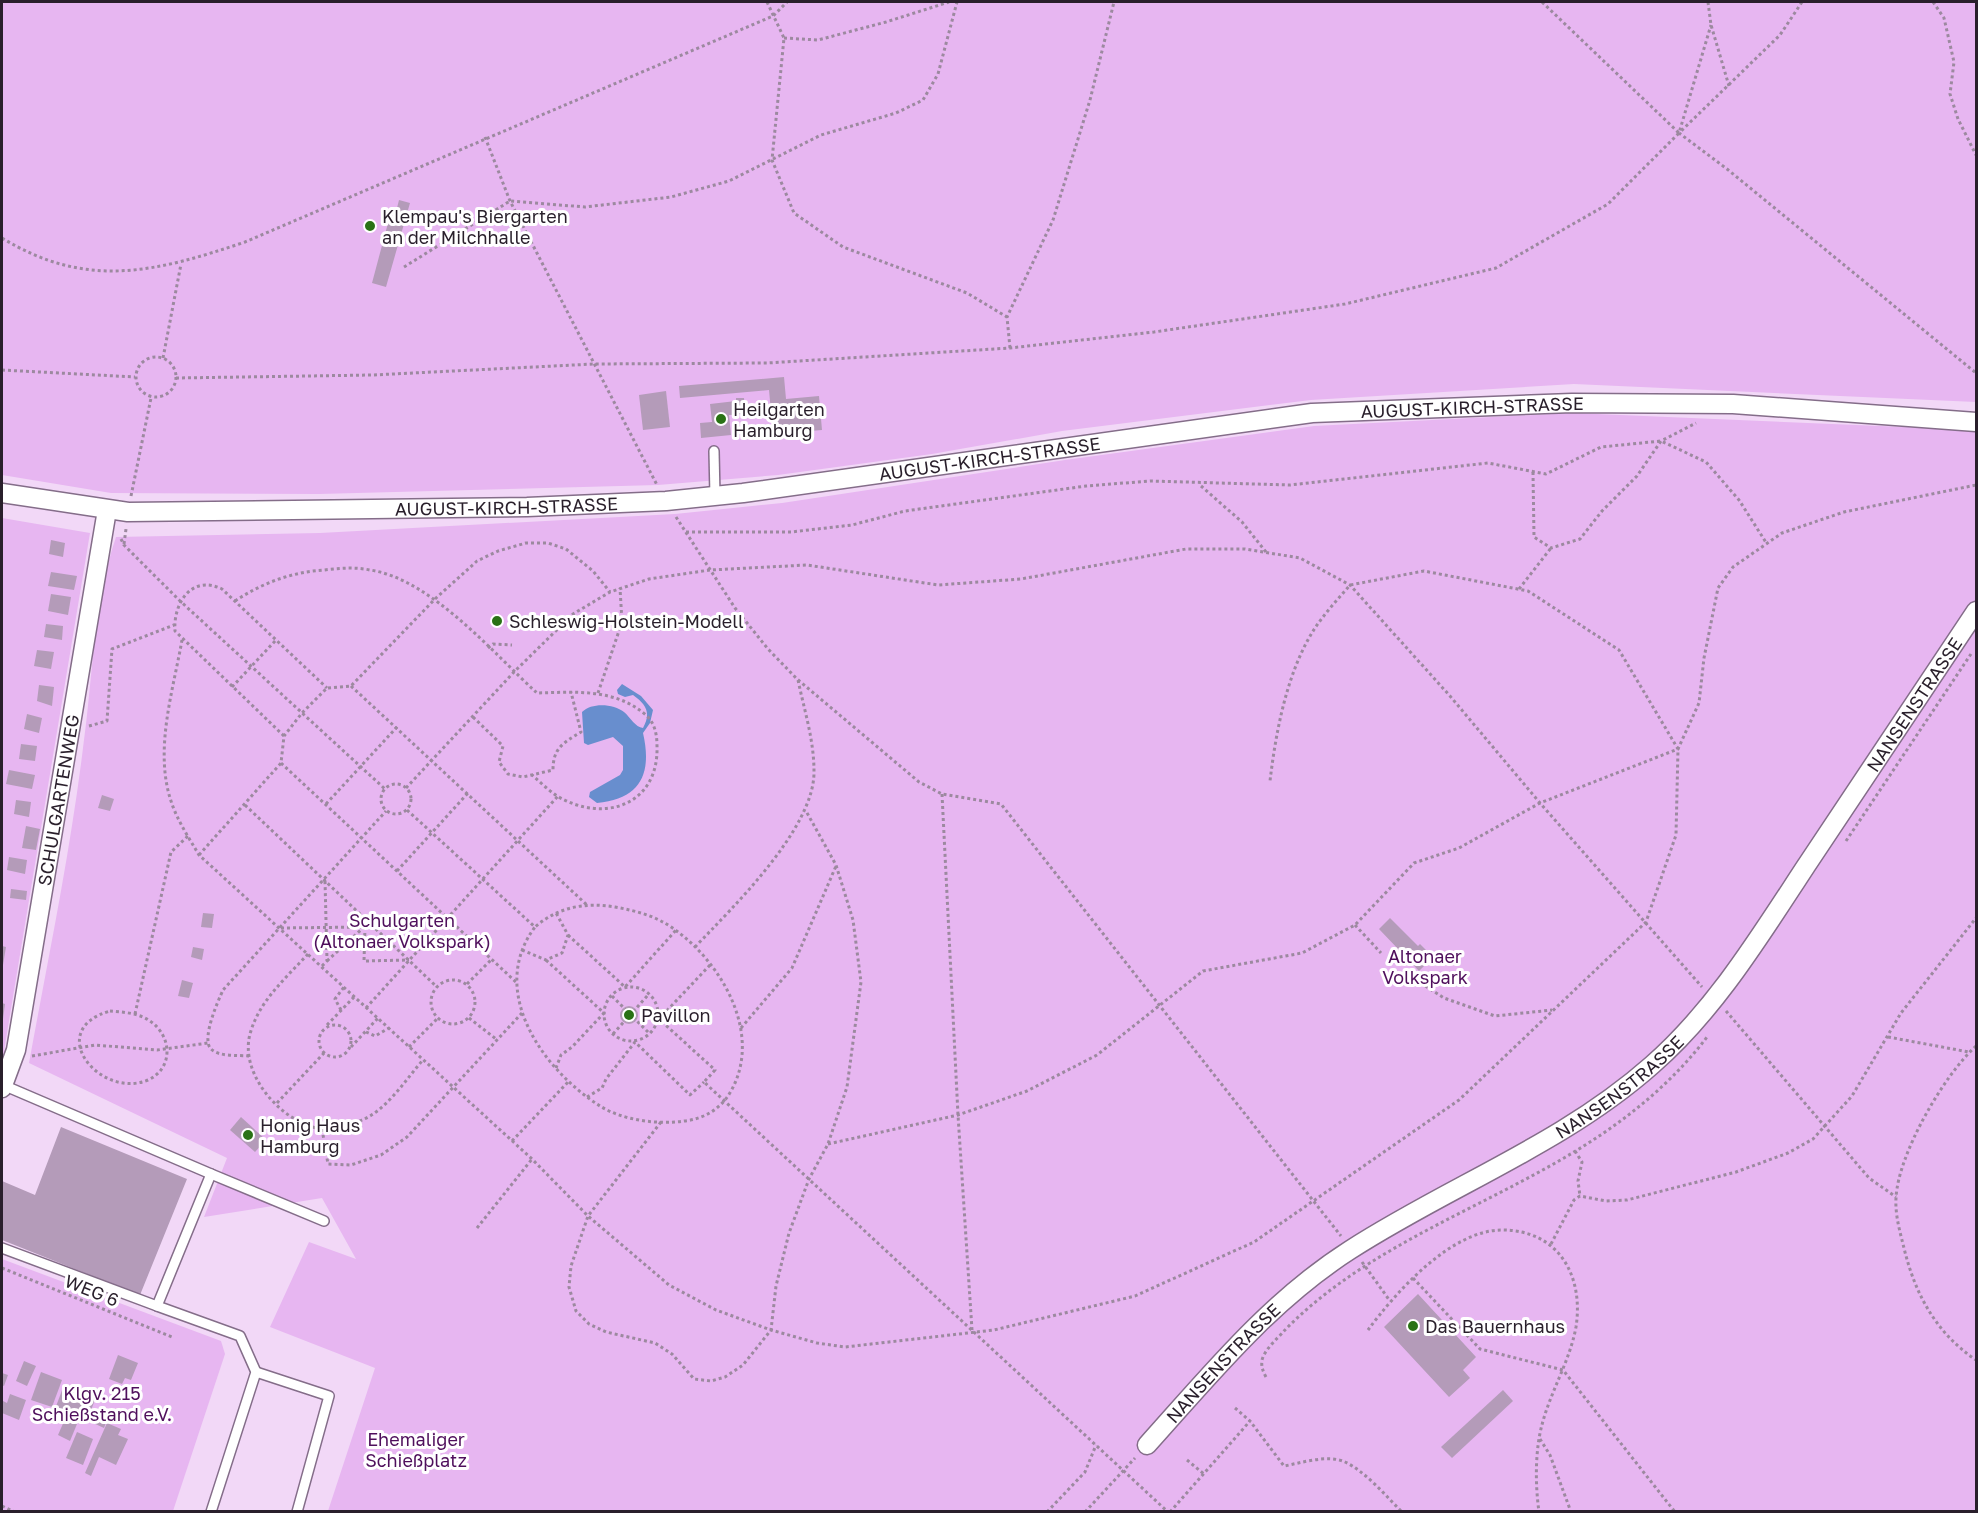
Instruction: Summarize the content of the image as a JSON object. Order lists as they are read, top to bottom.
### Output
{
  "streets": {
    "street": ["AUGUST-KIRCH-STRASSE", "NANSENSTRASSE", "SCHULGARTENWEG"],
    "path": ["WEG 6"]
  },
  "crossings": [
    ["AUGUST-KIRCH-STRASSE", "SCHULGARTENWEG"]
  ],
  "parks": [
    "Schulgarten (Altonaer Volkspark)",
    "Altonaer Volkspark",
    "Klgv. 215 Schießstand e.V.",
    "Ehemaliger Schießplatz"
  ],
  "places": [
    "Klempau's Biergarten an der Milchhalle",
    "Heilgarten Hamburg",
    "Schleswig-Holstein-Modell",
    "Pavillon",
    "Honig Haus Hamburg",
    "Das Bauernhaus"
  ]
}
